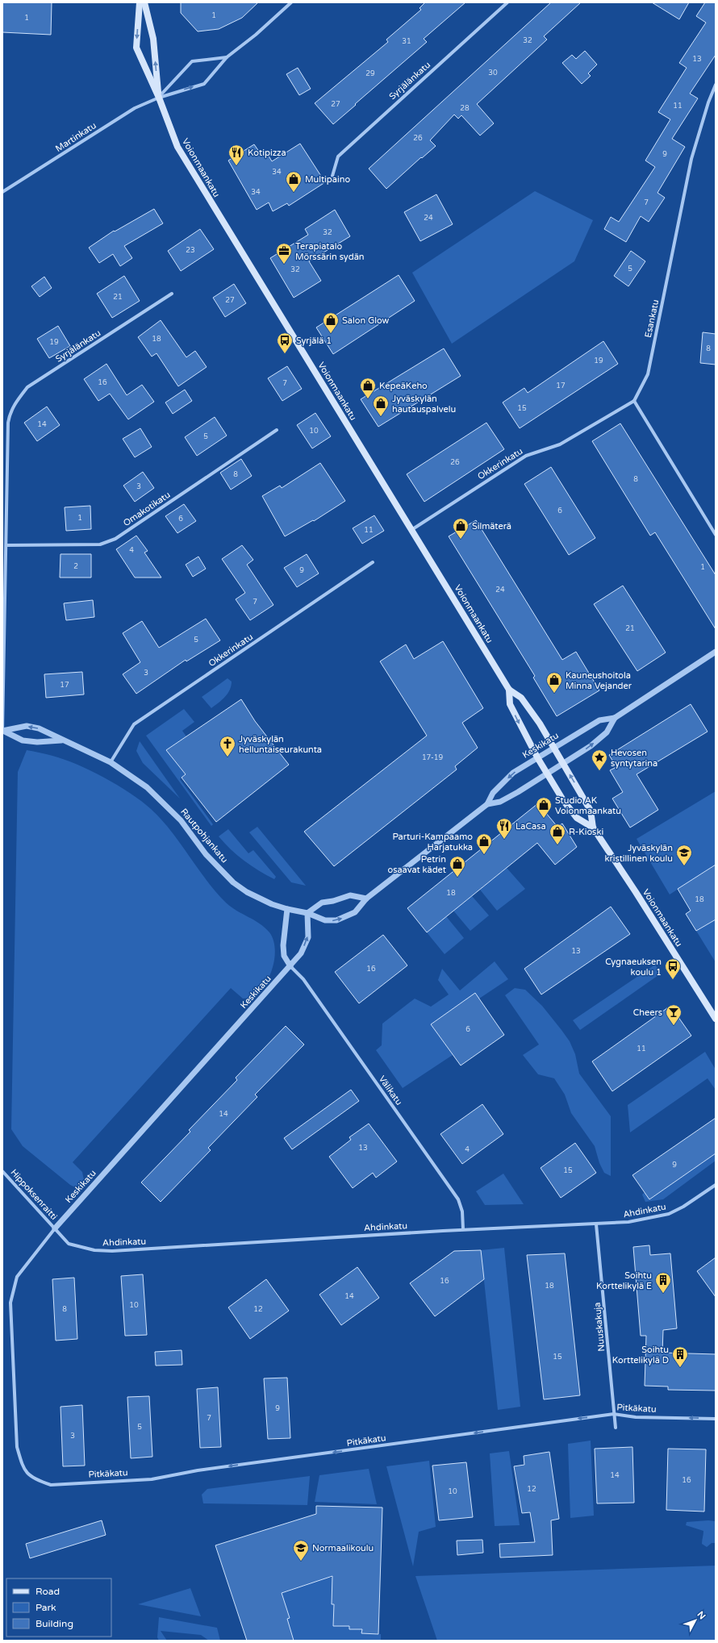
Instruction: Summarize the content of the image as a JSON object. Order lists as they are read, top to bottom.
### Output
{
  "streets": {
    "main road": ["Voionmaankatu"],
    "street": [
      "Syrjälänkatu",
      "Martinkatu",
      "Esankatu",
      "Okkerinkatu",
      "Omakotikatu",
      "Keskikatu",
      "Rautpohjankatu",
      "Välikatu",
      "Hippoksenraitti",
      "Ahdinkatu",
      "Nuuskakuja",
      "Pitkäkatu"
    ]
  },
  "crossings": [
    ["Syrjälänkatu", "Omakotikatu"],
    ["Syrjälänkatu", "Rautpohjankatu"],
    ["Martinkatu", "Voionmaankatu"],
    ["Voionmaankatu", "Okkerinkatu"],
    ["Voionmaankatu", "Keskikatu"],
    ["Esankatu", "Okkerinkatu"],
    ["Okkerinkatu", "Rautpohjankatu"],
    ["Keskikatu", "Rautpohjankatu"],
    ["Keskikatu", "Välikatu"],
    ["Keskikatu", "Hippoksenraitti"],
    ["Keskikatu", "Ahdinkatu"],
    ["Keskikatu", "Pitkäkatu"],
    ["Välikatu", "Ahdinkatu"],
    ["Hippoksenraitti", "Ahdinkatu"],
    ["Ahdinkatu", "Nuuskakuja"],
    ["Nuuskakuja", "Pitkäkatu"]
  ],
  "one_way": ["Pitkäkatu"],
  "places": {
    "restaurant": ["Kotipizza", "LaCasa"],
    "shop": [
      "Multipaino",
      "Salon Glow",
      "KepeäKeho",
      "Jyväskylän hautauspalvelu",
      "Silmäterä",
      "Kauneushoitola Minna Vejander",
      "Studio AK Voionmaankatu",
      "R-Kioski",
      "Parturi-Kampaamo Harjatukka",
      "Petrin osaavat kädet"
    ],
    "office": ["Terapiatalo Mörssärin sydän"],
    "bus stop": ["Syrjälä 1", "Cygnaeuksen koulu 1"],
    "church": ["Jyväskylän helluntaiseurakunta"],
    "place": ["Hevosen syntytarina"],
    "school or university": ["Jyväskylän kristillinen koulu", "Normaalikoulu"],
    "bar": ["Cheers"],
    "building": ["Soihtu Korttelikylä E", "Soihtu Korttelikylä D"]
  },
  "house_numbers": [
    "1",
    "1",
    "32",
    "31",
    "13",
    "30",
    "29",
    "27",
    "11",
    "28",
    "26",
    "9",
    "34",
    "34",
    "7",
    "24",
    "32",
    "23",
    "5",
    "32",
    "21",
    "27",
    "18",
    "19",
    "8",
    "19",
    "16",
    "7",
    "17",
    "15",
    "14",
    "10",
    "5",
    "26",
    "8",
    "8",
    "3",
    "6",
    "1",
    "6",
    "11",
    "4",
    "2",
    "1",
    "9",
    "24",
    "7",
    "21",
    "5",
    "3",
    "17",
    "17-19",
    "18",
    "18",
    "13",
    "16",
    "6",
    "11",
    "14",
    "13",
    "4",
    "9",
    "15",
    "16",
    "18",
    "14",
    "10",
    "8",
    "12",
    "15",
    "9",
    "7",
    "5",
    "3",
    "14",
    "16",
    "12",
    "10"
  ],
  "legend": ["Road", "Park", "Building"],
  "north": "top right"
}
